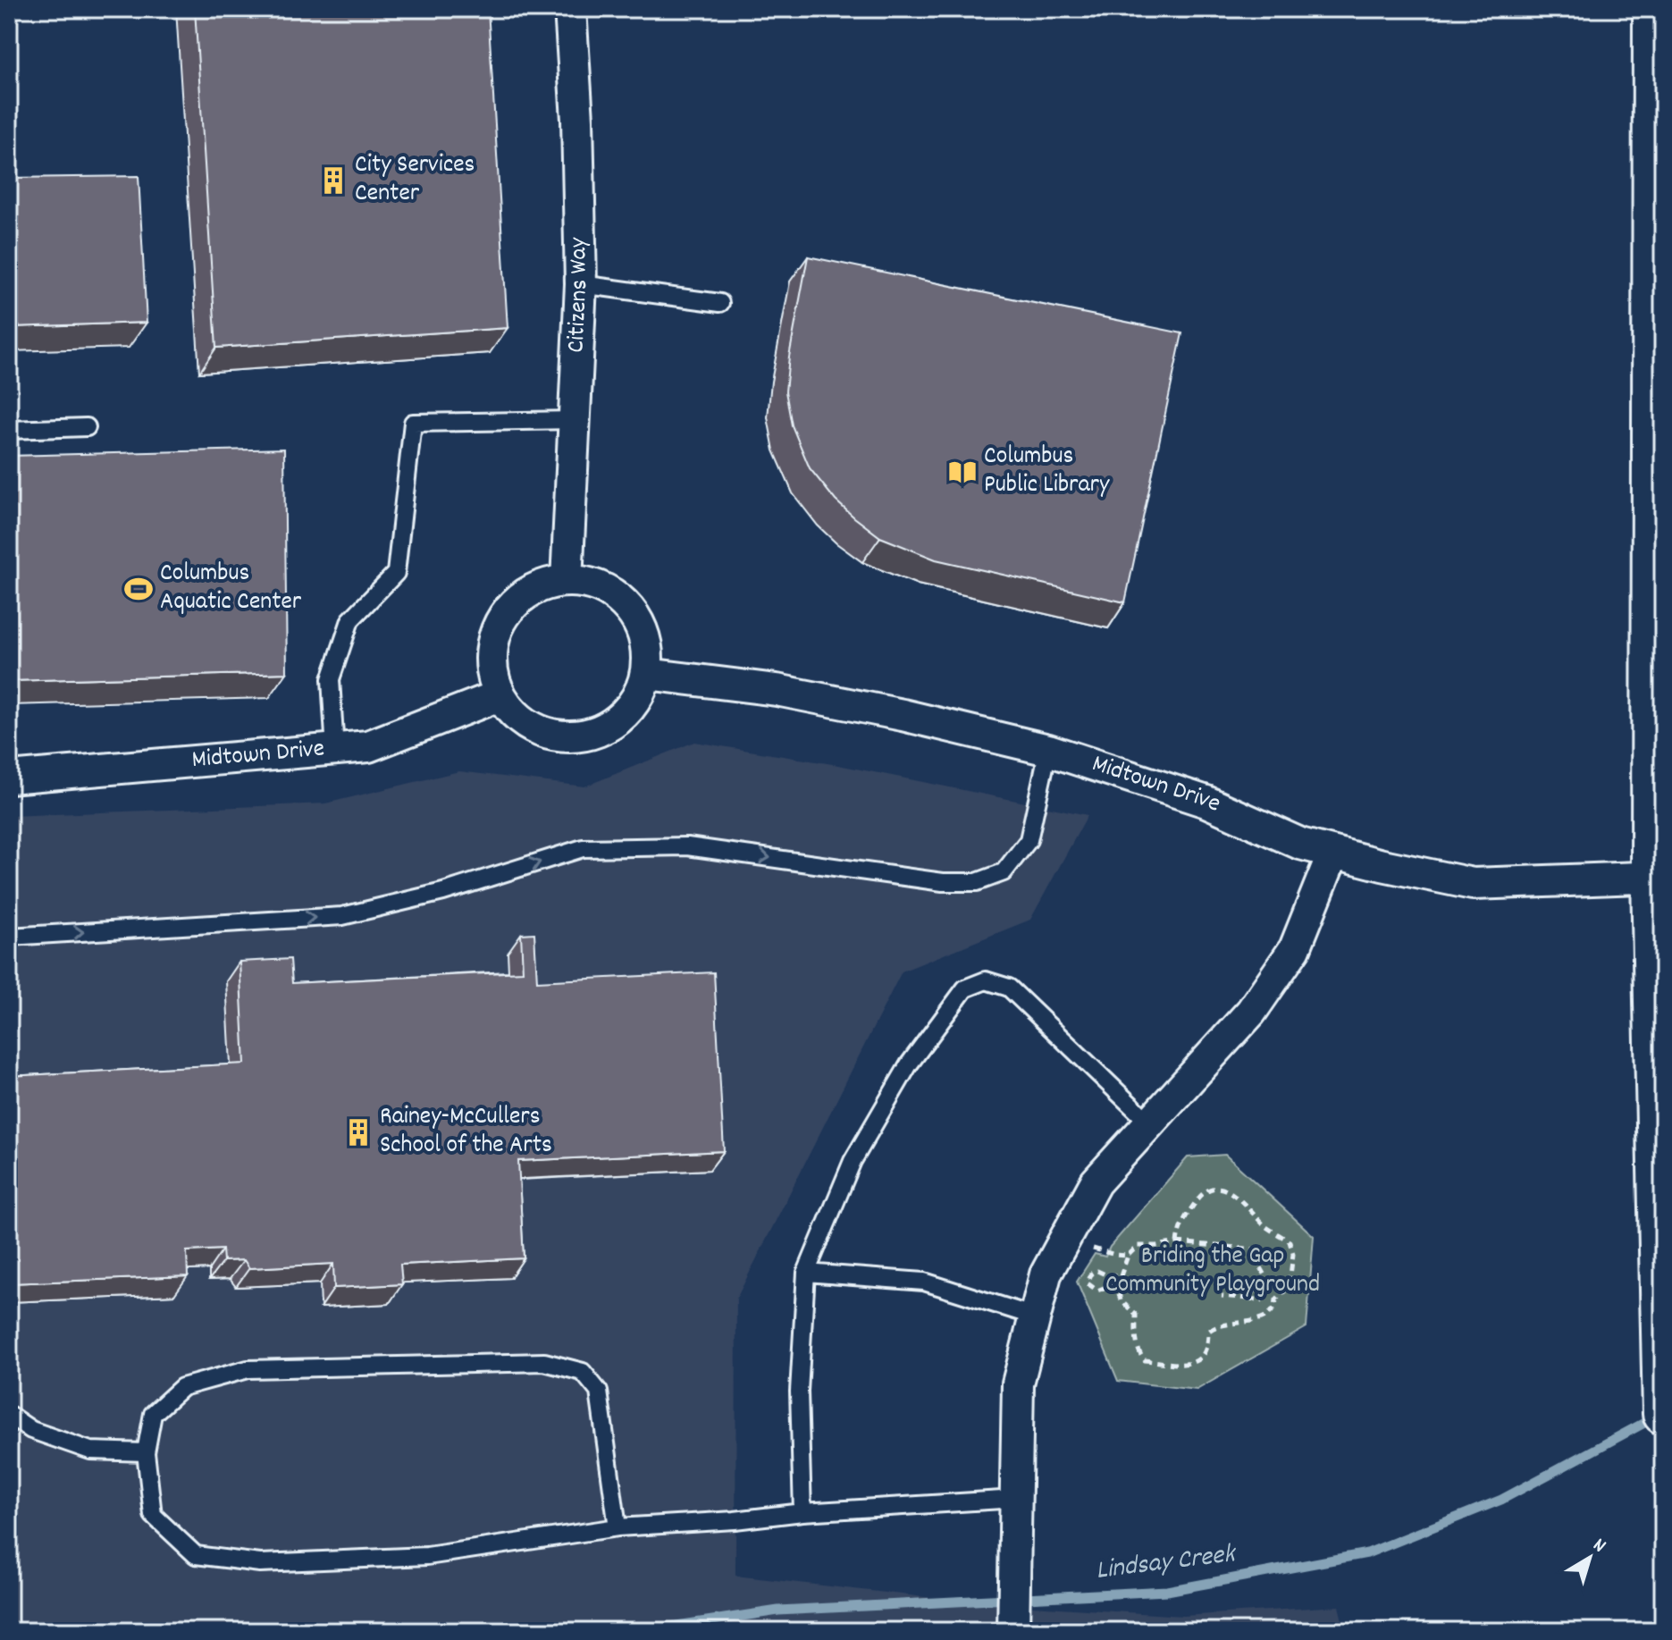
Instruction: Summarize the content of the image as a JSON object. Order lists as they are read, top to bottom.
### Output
{
  "streets": {
    "street": ["Citizens Way", "Midtown Drive"]
  },
  "crossings": [
    ["Citizens Way", "Midtown Drive"]
  ],
  "water": ["Lindsay Creek"],
  "parks": ["Briding the Gap Community Playground"],
  "places": {
    "building": ["City Services Center", "Rainey-McCullers School of the Arts"],
    "library": ["Columbus Public Library"],
    "sports": ["Columbus Aquatic Center"]
  },
  "north": "top right"
}
